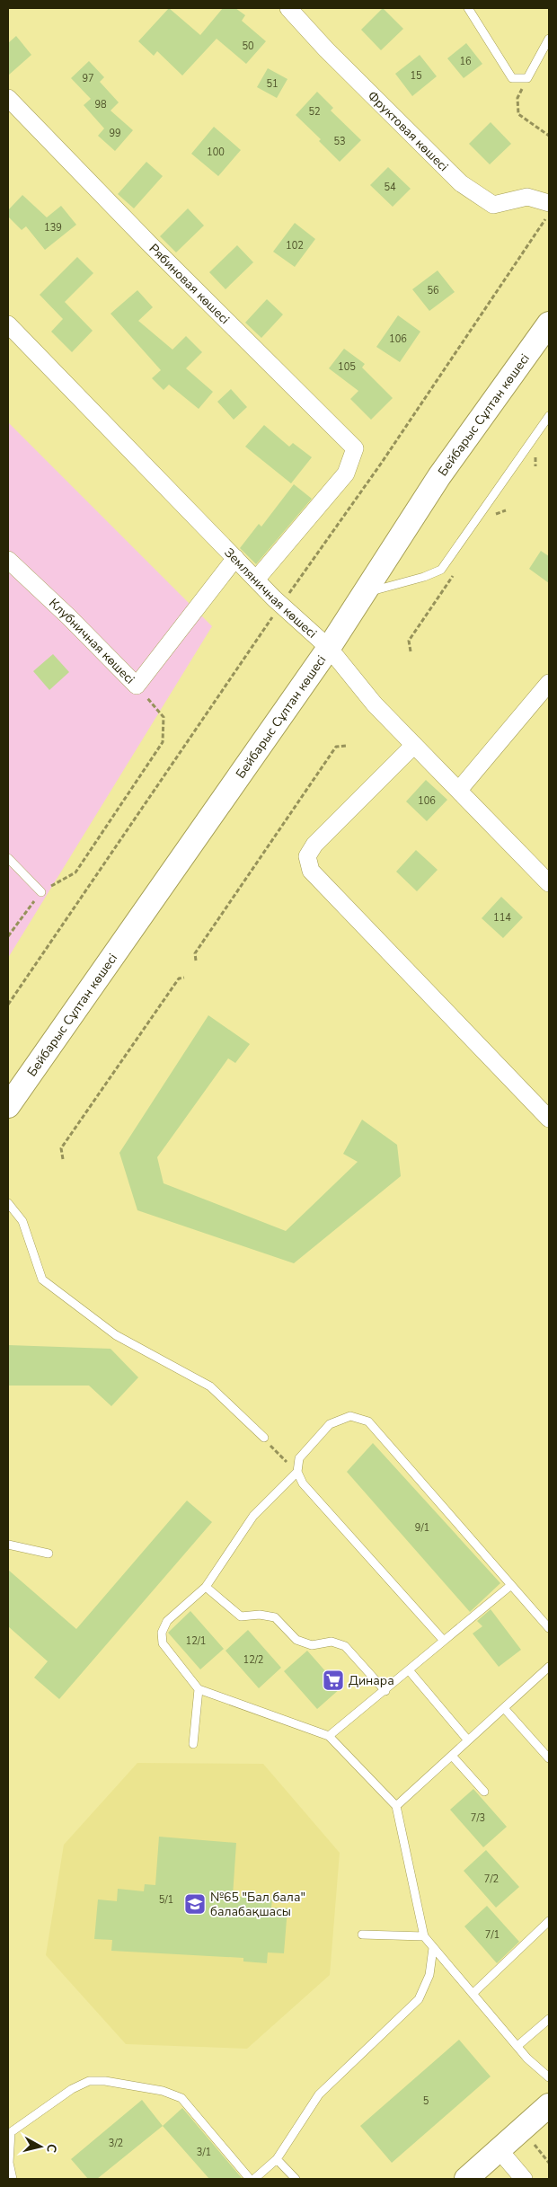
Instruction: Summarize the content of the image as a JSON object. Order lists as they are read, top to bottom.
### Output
{
  "streets": {
    "street": [
      "Фруктовая көшесі",
      "Рябиновая көшесі",
      "Бейбарыс Сұлтан көшесі",
      "Земляничная көшесі",
      "Клубничная көшесі"
    ]
  },
  "crossings": [
    ["Рябиновая көшесі", "Земляничная көшесі"],
    ["Бейбарыс Сұлтан көшесі", "Земляничная көшесі"],
    ["Земляничная көшесі", "Клубничная көшесі"]
  ],
  "places": {
    "supermarket": ["Динара"],
    "school or university": ["№65 \"Бал бала\" балабақшасы"]
  },
  "house_numbers": [
    "50",
    "16",
    "15",
    "97",
    "51",
    "98",
    "52",
    "99",
    "53",
    "100",
    "54",
    "139",
    "102",
    "56",
    "106",
    "105",
    "106",
    "114",
    "9/1",
    "12/1",
    "12/2",
    "7/3",
    "7/2",
    "5/1",
    "7/1",
    "5",
    "3/2",
    "3/1"
  ],
  "north": "right"
}
